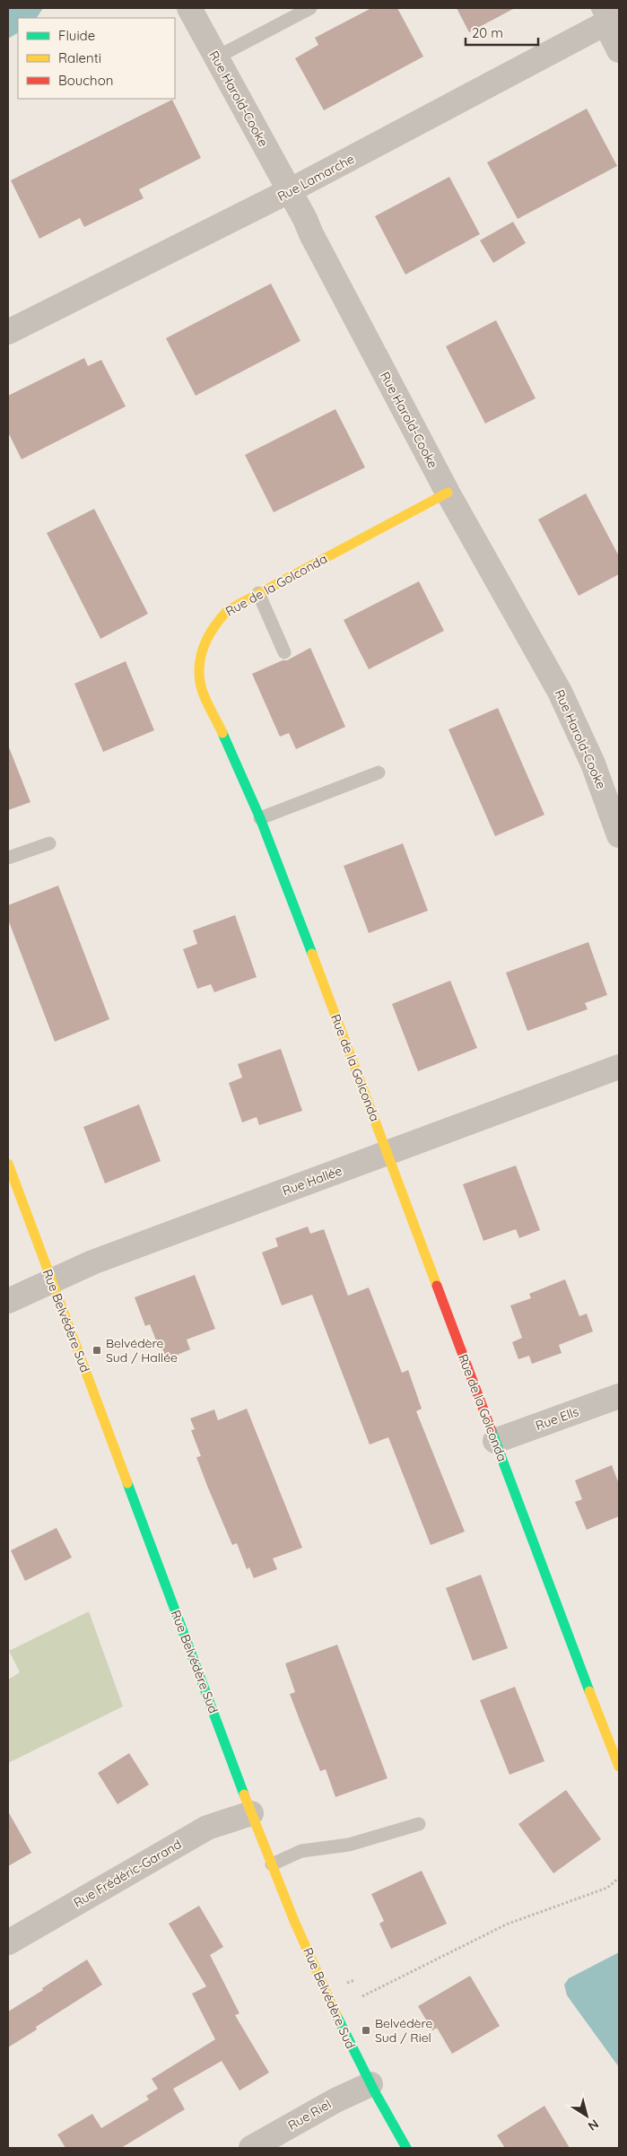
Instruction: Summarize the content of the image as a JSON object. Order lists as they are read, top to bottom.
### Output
{
  "streets": {
    "street": [
      "Rue Harold-Cooke",
      "Rue Lamarche",
      "Rue de la Golconda",
      "Rue Hallée",
      "Rue Belvédère Sud",
      "Rue Ells",
      "Rue Frédéric-Garand",
      "Rue Riel"
    ]
  },
  "crossings": [
    ["Rue Harold-Cooke", "Rue Lamarche"],
    ["Rue Harold-Cooke", "Rue de la Golconda"],
    ["Rue de la Golconda", "Rue Hallée"],
    ["Rue de la Golconda", "Rue Ells"],
    ["Rue Hallée", "Rue Belvédère Sud"],
    ["Rue Belvédère Sud", "Rue Frédéric-Garand"],
    ["Rue Belvédère Sud", "Rue Riel"]
  ],
  "places": {
    "transit": ["Belvédère Sud / Hallée", "Belvédère Sud / Riel"]
  },
  "legend": ["Fluide", "Ralenti", "Bouchon"],
  "scale_bar": "20 m",
  "north": "bottom right"
}
